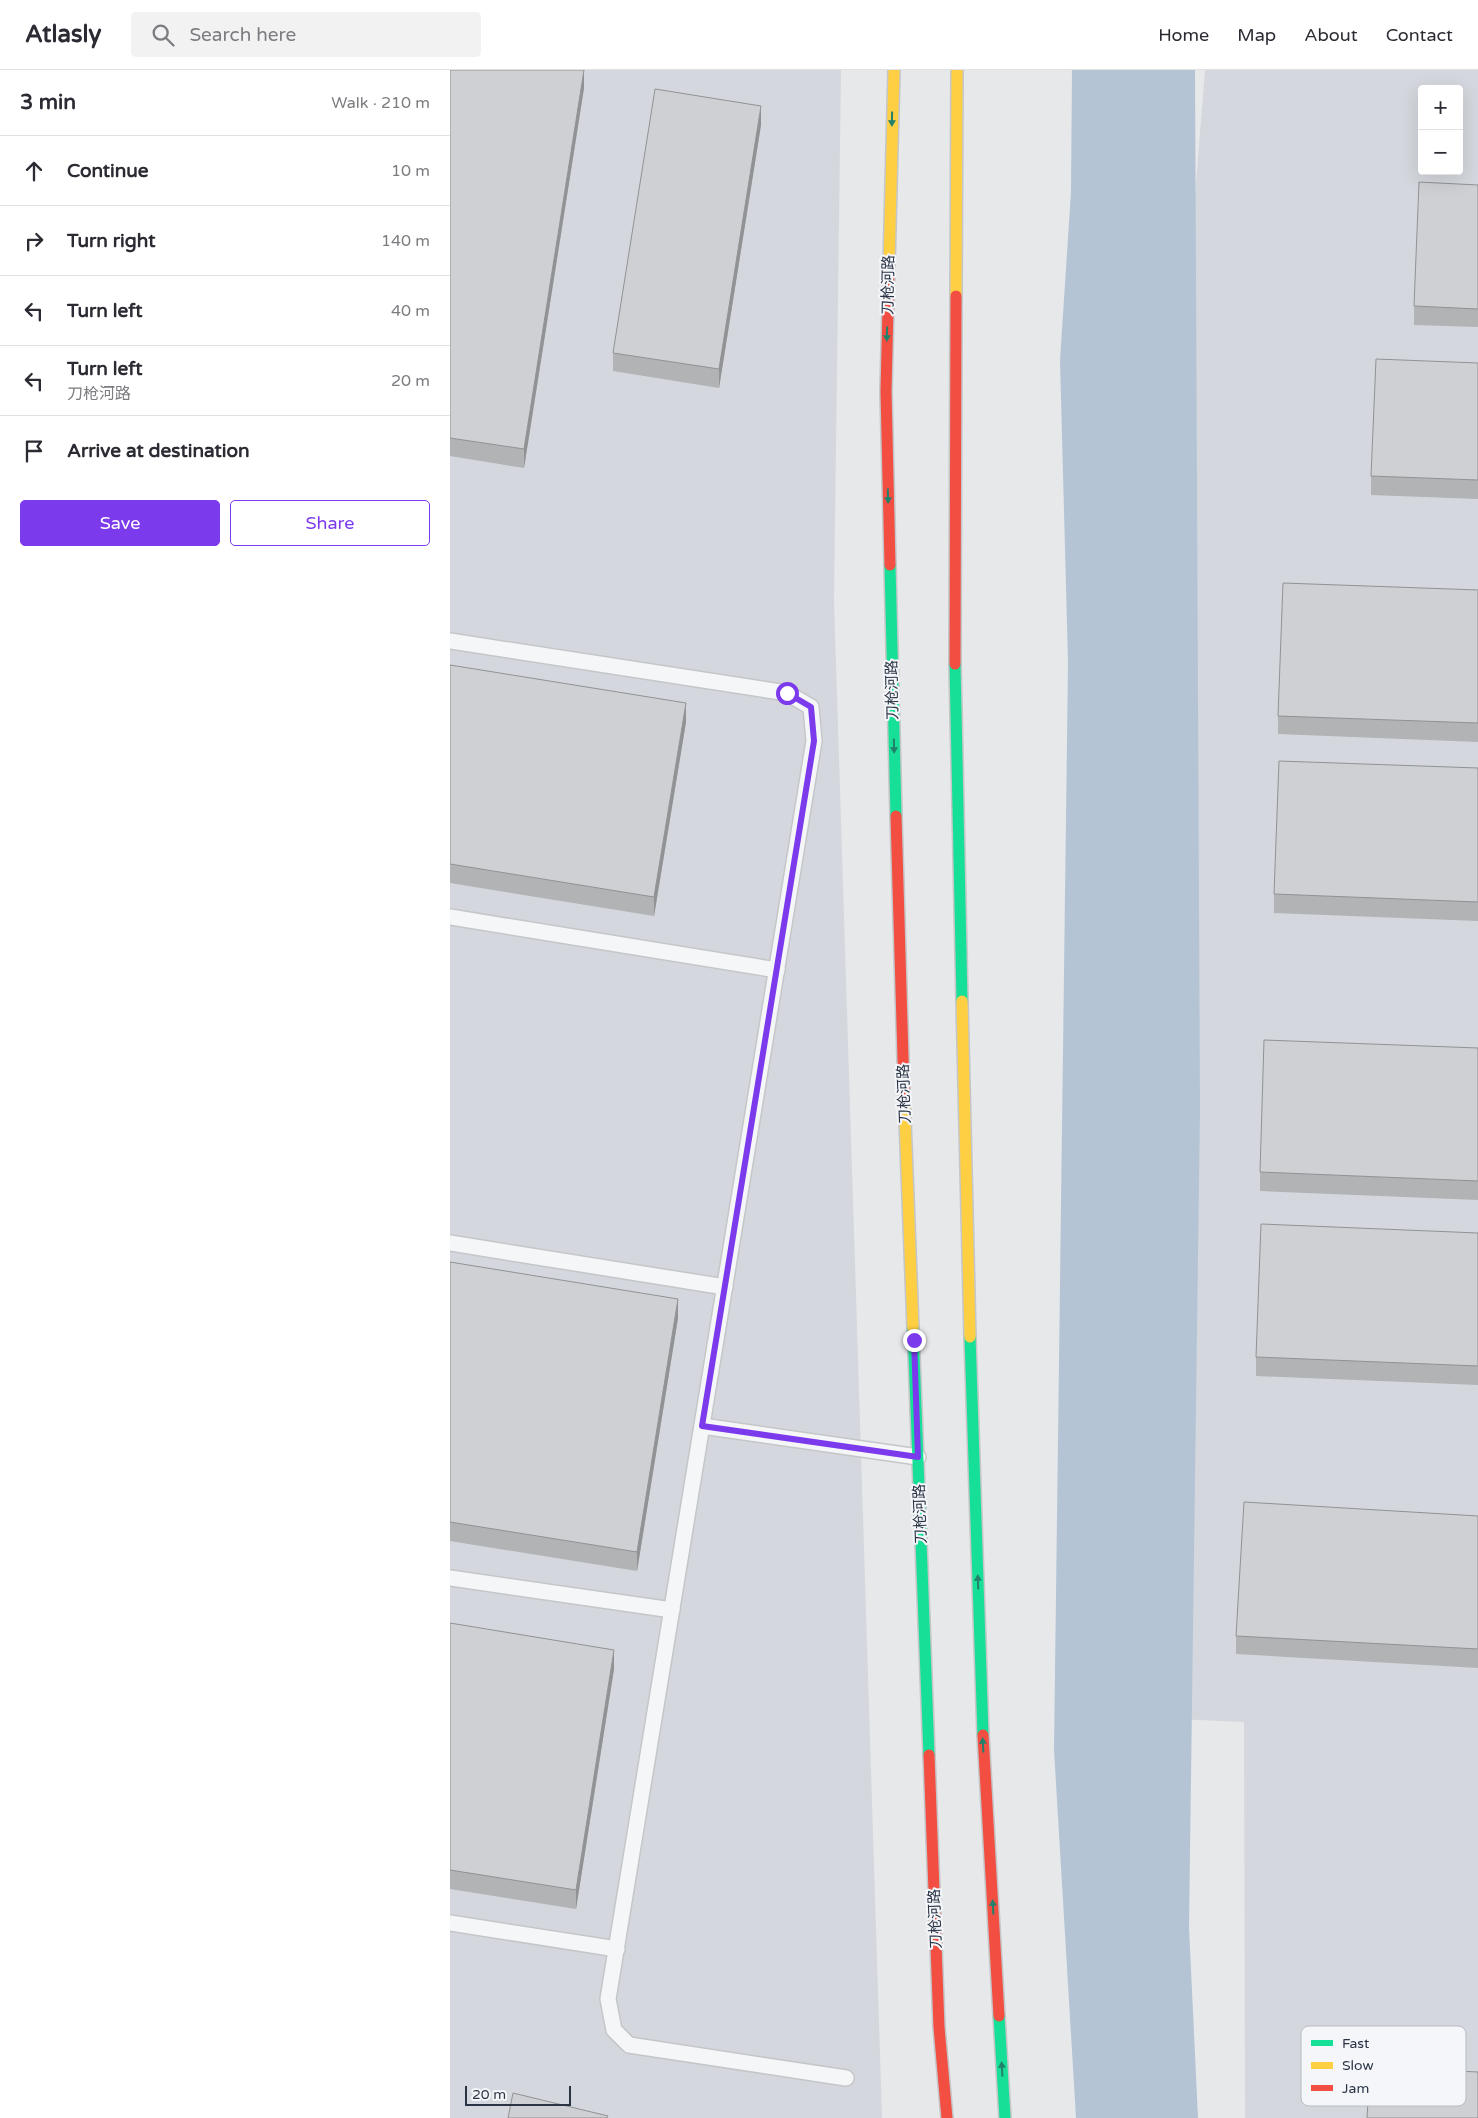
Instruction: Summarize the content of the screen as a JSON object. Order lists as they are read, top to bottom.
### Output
{
  "streets": {
    "street": ["刀枪河路"]
  },
  "legend": ["Fast", "Slow", "Jam"],
  "scale_bar": "20 m",
  "page": {
    "header": "Atlasly",
    "search": "Search here",
    "nav": [
      "Home",
      "Map",
      "About",
      "Contact"
    ],
    "heading": ["3 min", "Walk · 210 m"],
    "map_buttons": ["+", "−"],
    "list": [
      ["Continue", "10 m"],
      ["Turn right", "140 m"],
      ["Turn left", "40 m"],
      ["Turn left", "刀枪河路", "20 m"],
      "Arrive at destination"
    ],
    "buttons": ["Save", "Share"],
    "scale": "20 m"
  }
}
